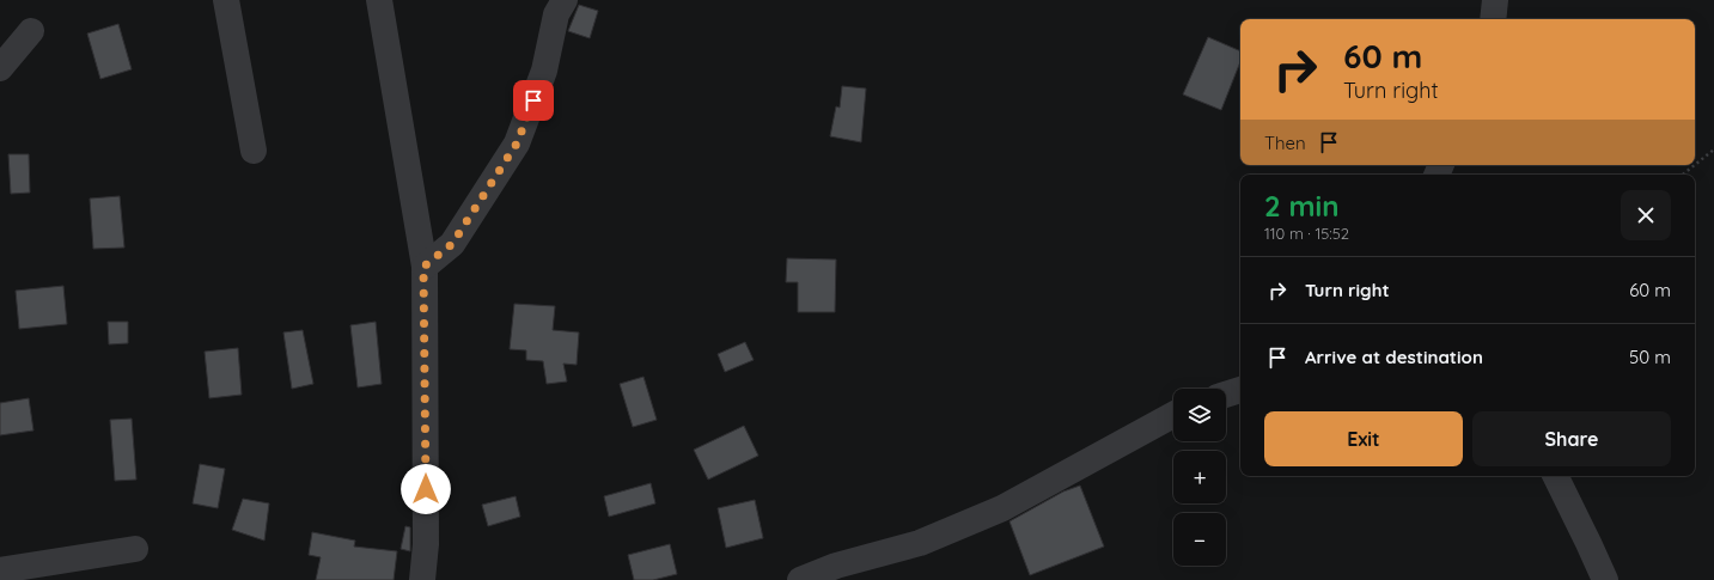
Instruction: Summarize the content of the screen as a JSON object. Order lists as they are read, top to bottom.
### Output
{
  "page": {
    "turn": ["60 m", "Turn right"],
    "then": "Then",
    "heading": ["2 min", "110 m · 15:52"],
    "list": [
      {
        "name": "Turn right",
        "value": "60 m"
      },
      {
        "name": "Arrive at destination",
        "value": "50 m"
      }
    ],
    "map_buttons": ["+", "−"],
    "buttons": ["Exit", "Share"]
  }
}
